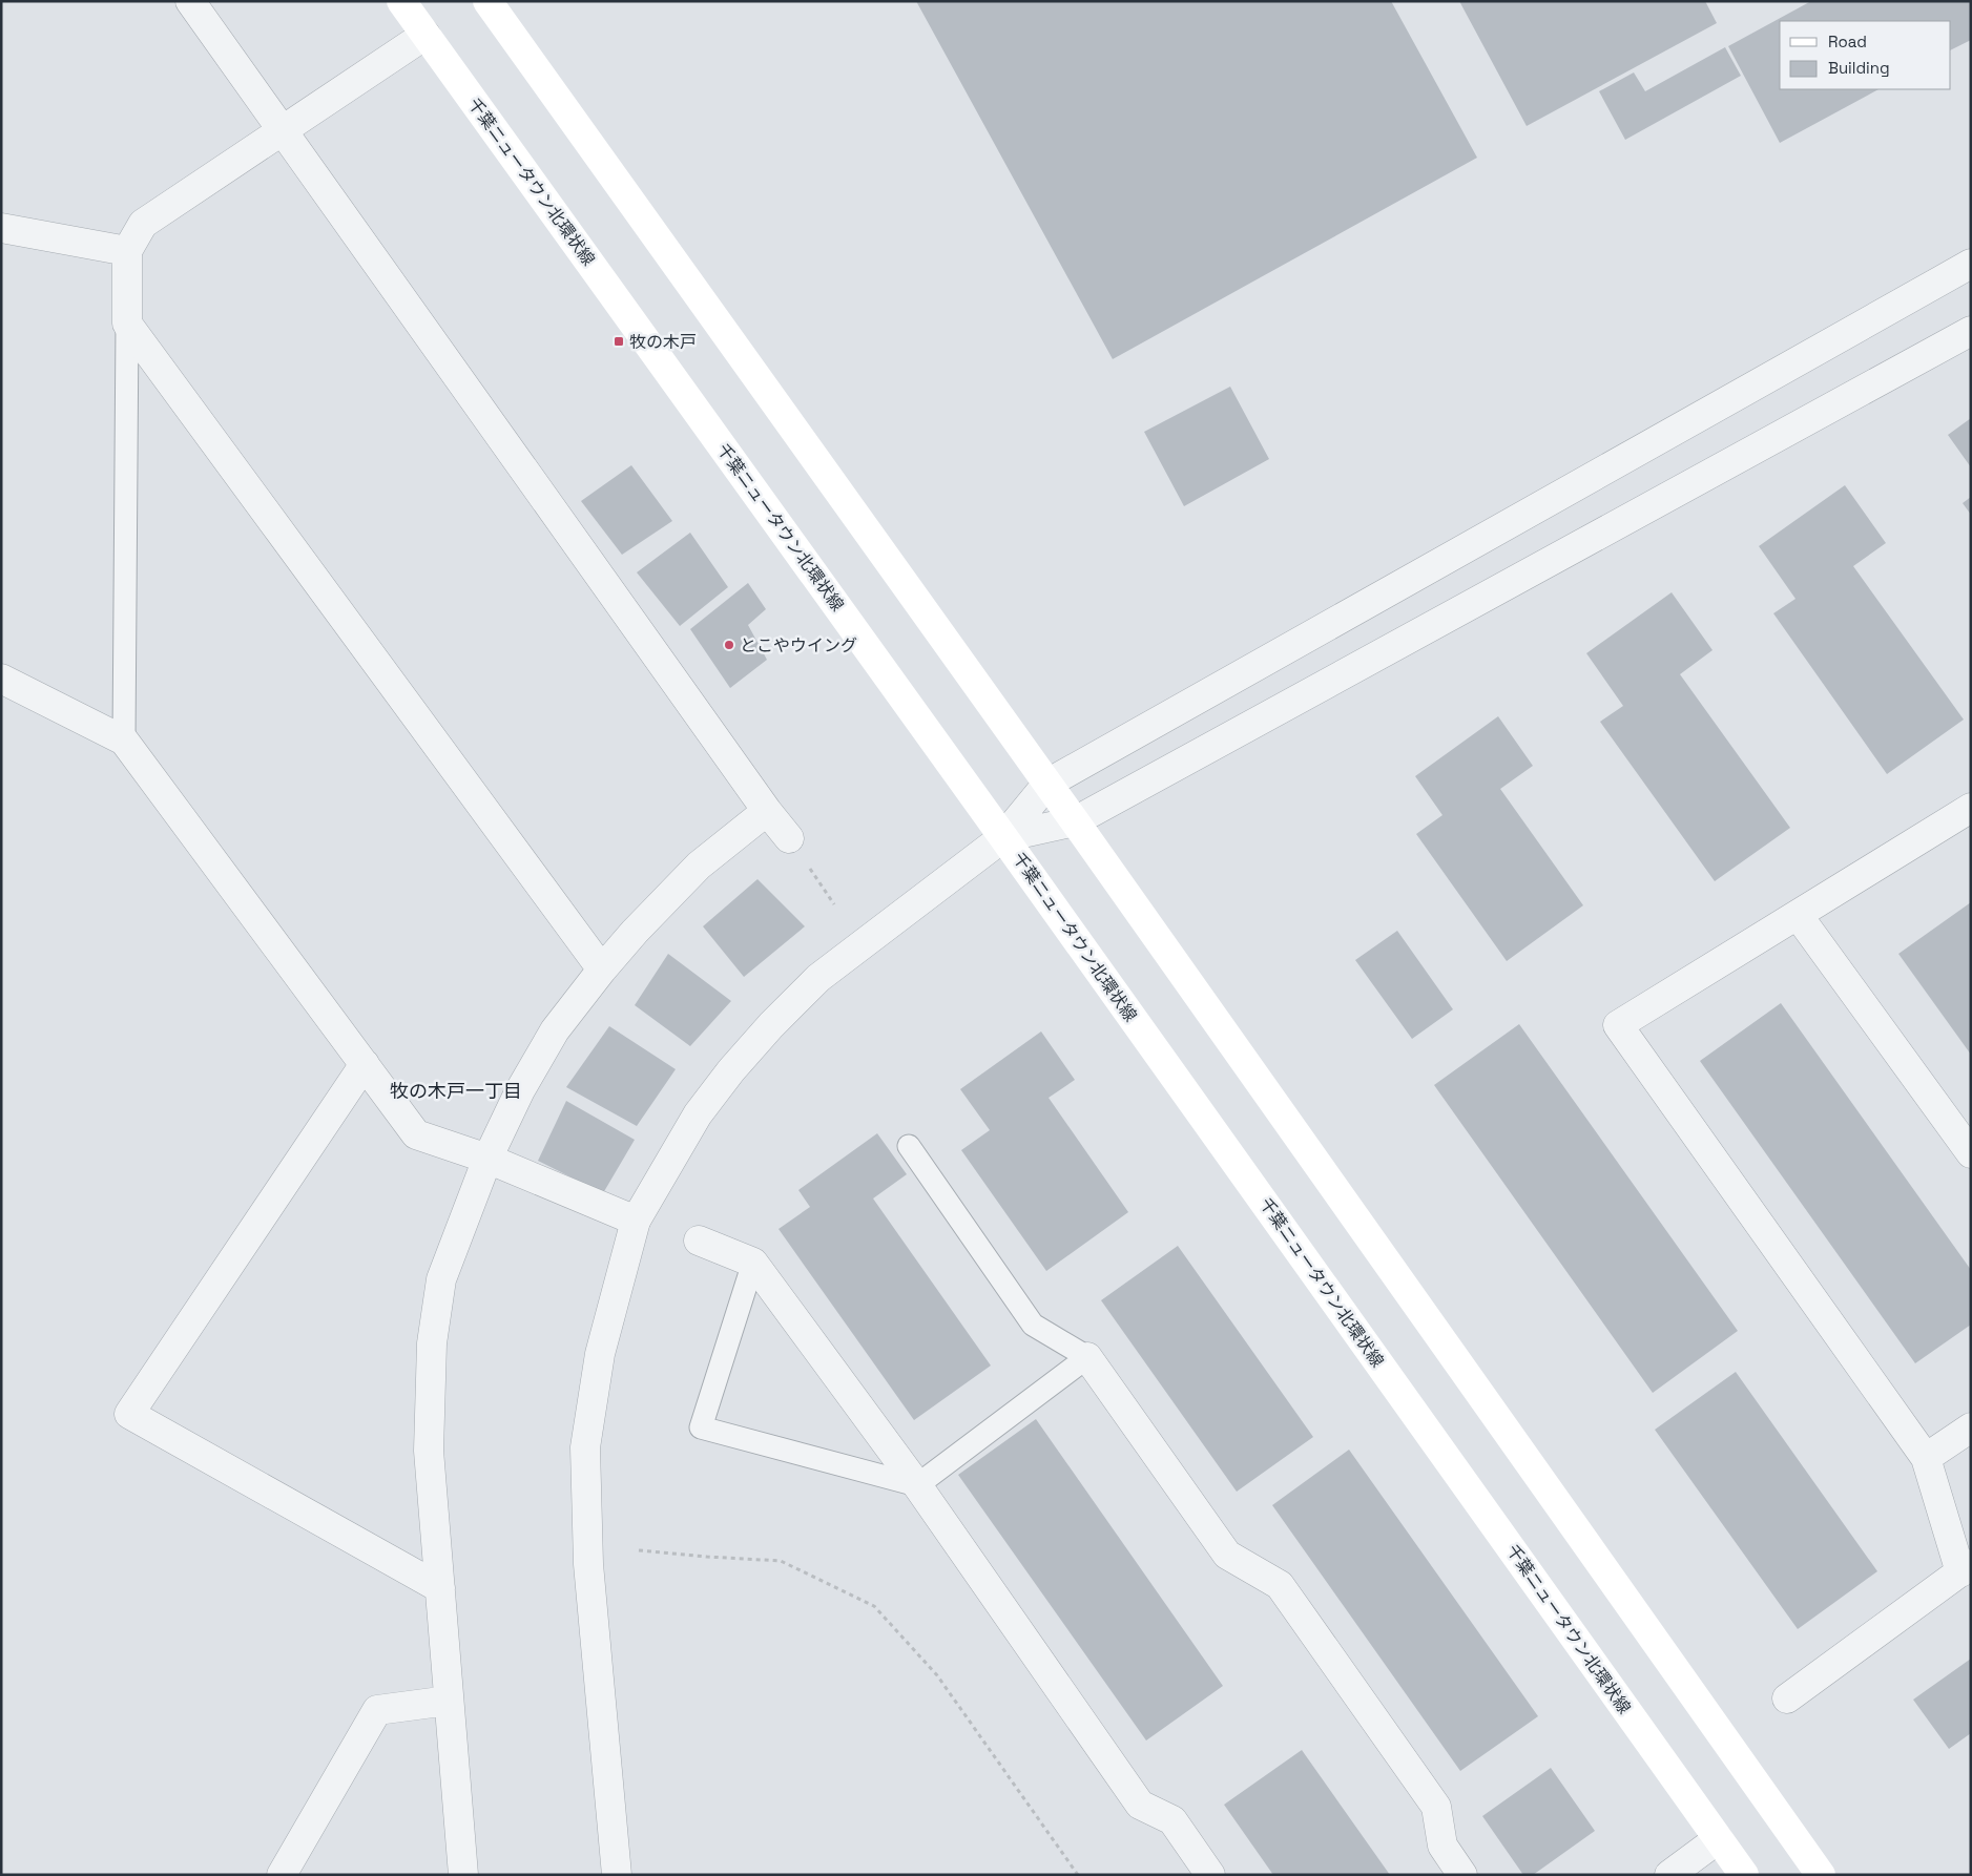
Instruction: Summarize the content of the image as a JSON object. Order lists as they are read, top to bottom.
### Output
{
  "streets": {
    "main road": ["千葉ニュータウン北環状線"]
  },
  "districts": ["牧の木戸一丁目"],
  "places": {
    "transit": ["牧の木戸"],
    "other": ["とこやウイング"]
  },
  "legend": ["Road", "Building"]
}
